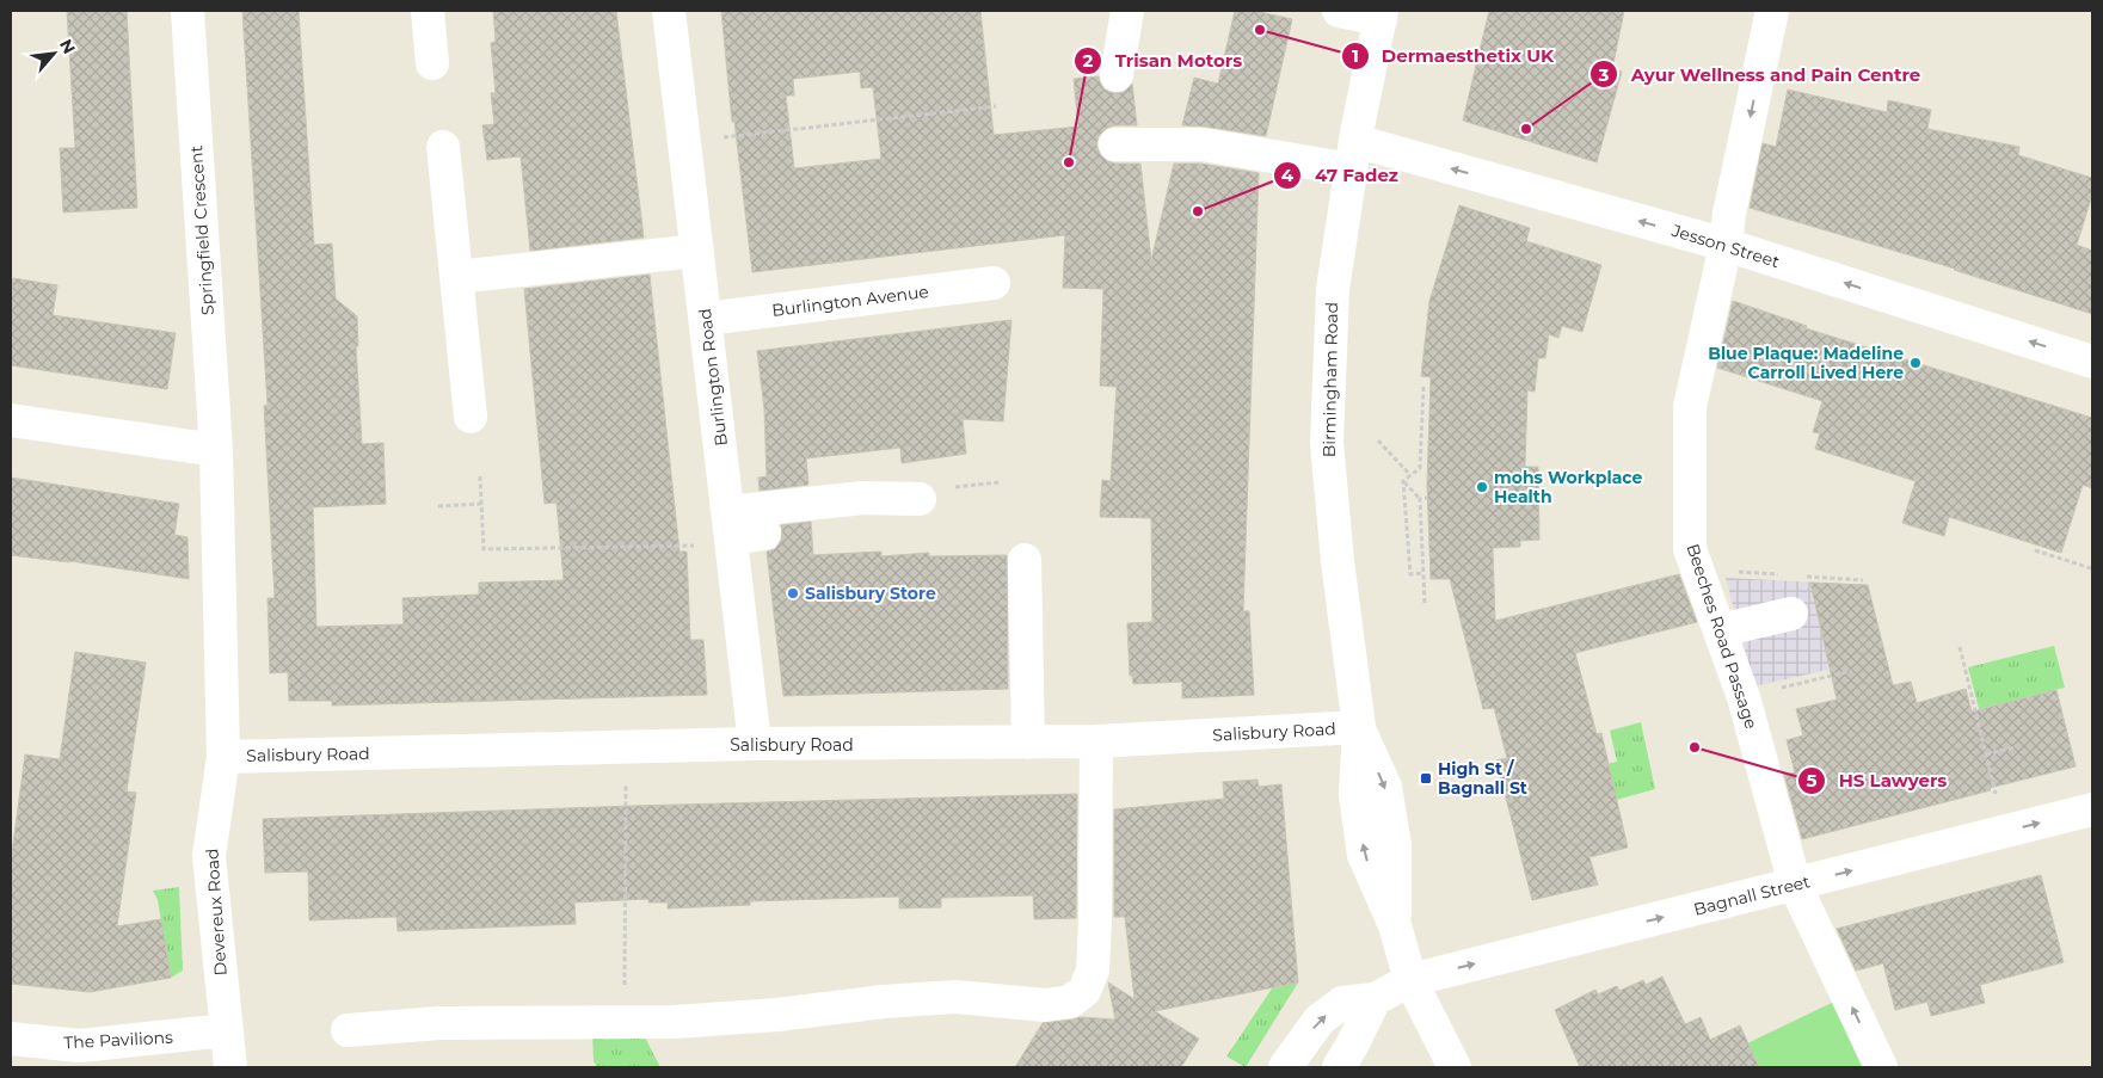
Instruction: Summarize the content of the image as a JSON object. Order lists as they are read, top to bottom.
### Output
{
  "streets": {
    "street": [
      "Springfield Crescent",
      "Jesson Street",
      "Burlington Avenue",
      "Burlington Road",
      "Birmingham Road",
      "Beeches Road Passage",
      "Salisbury Road",
      "Bagnall Street",
      "Devereux Road",
      "The Pavilions"
    ]
  },
  "crossings": [
    ["Springfield Crescent", "Salisbury Road"],
    ["Springfield Crescent", "Devereux Road"],
    ["Jesson Street", "Birmingham Road"],
    ["Jesson Street", "Beeches Road Passage"],
    ["Burlington Avenue", "Burlington Road"],
    ["Burlington Road", "Salisbury Road"],
    ["Birmingham Road", "Salisbury Road"],
    ["Birmingham Road", "Bagnall Street"],
    ["Beeches Road Passage", "Bagnall Street"],
    ["Salisbury Road", "Devereux Road"],
    ["Devereux Road", "The Pavilions"]
  ],
  "one_way": ["Jesson Street", "Bagnall Street"],
  "places": {
    "other": [
      "Dermaesthetix UK",
      "Ayur Wellness and Pain Centre",
      "Trisan Motors",
      "47 Fadez",
      "Blue Plaque: Madeline Carroll Lived Here",
      "mohs Workplace Health",
      "Salisbury Store",
      "HS Lawyers"
    ],
    "transit": ["High St / Bagnall St"]
  },
  "north": "top right"
}
